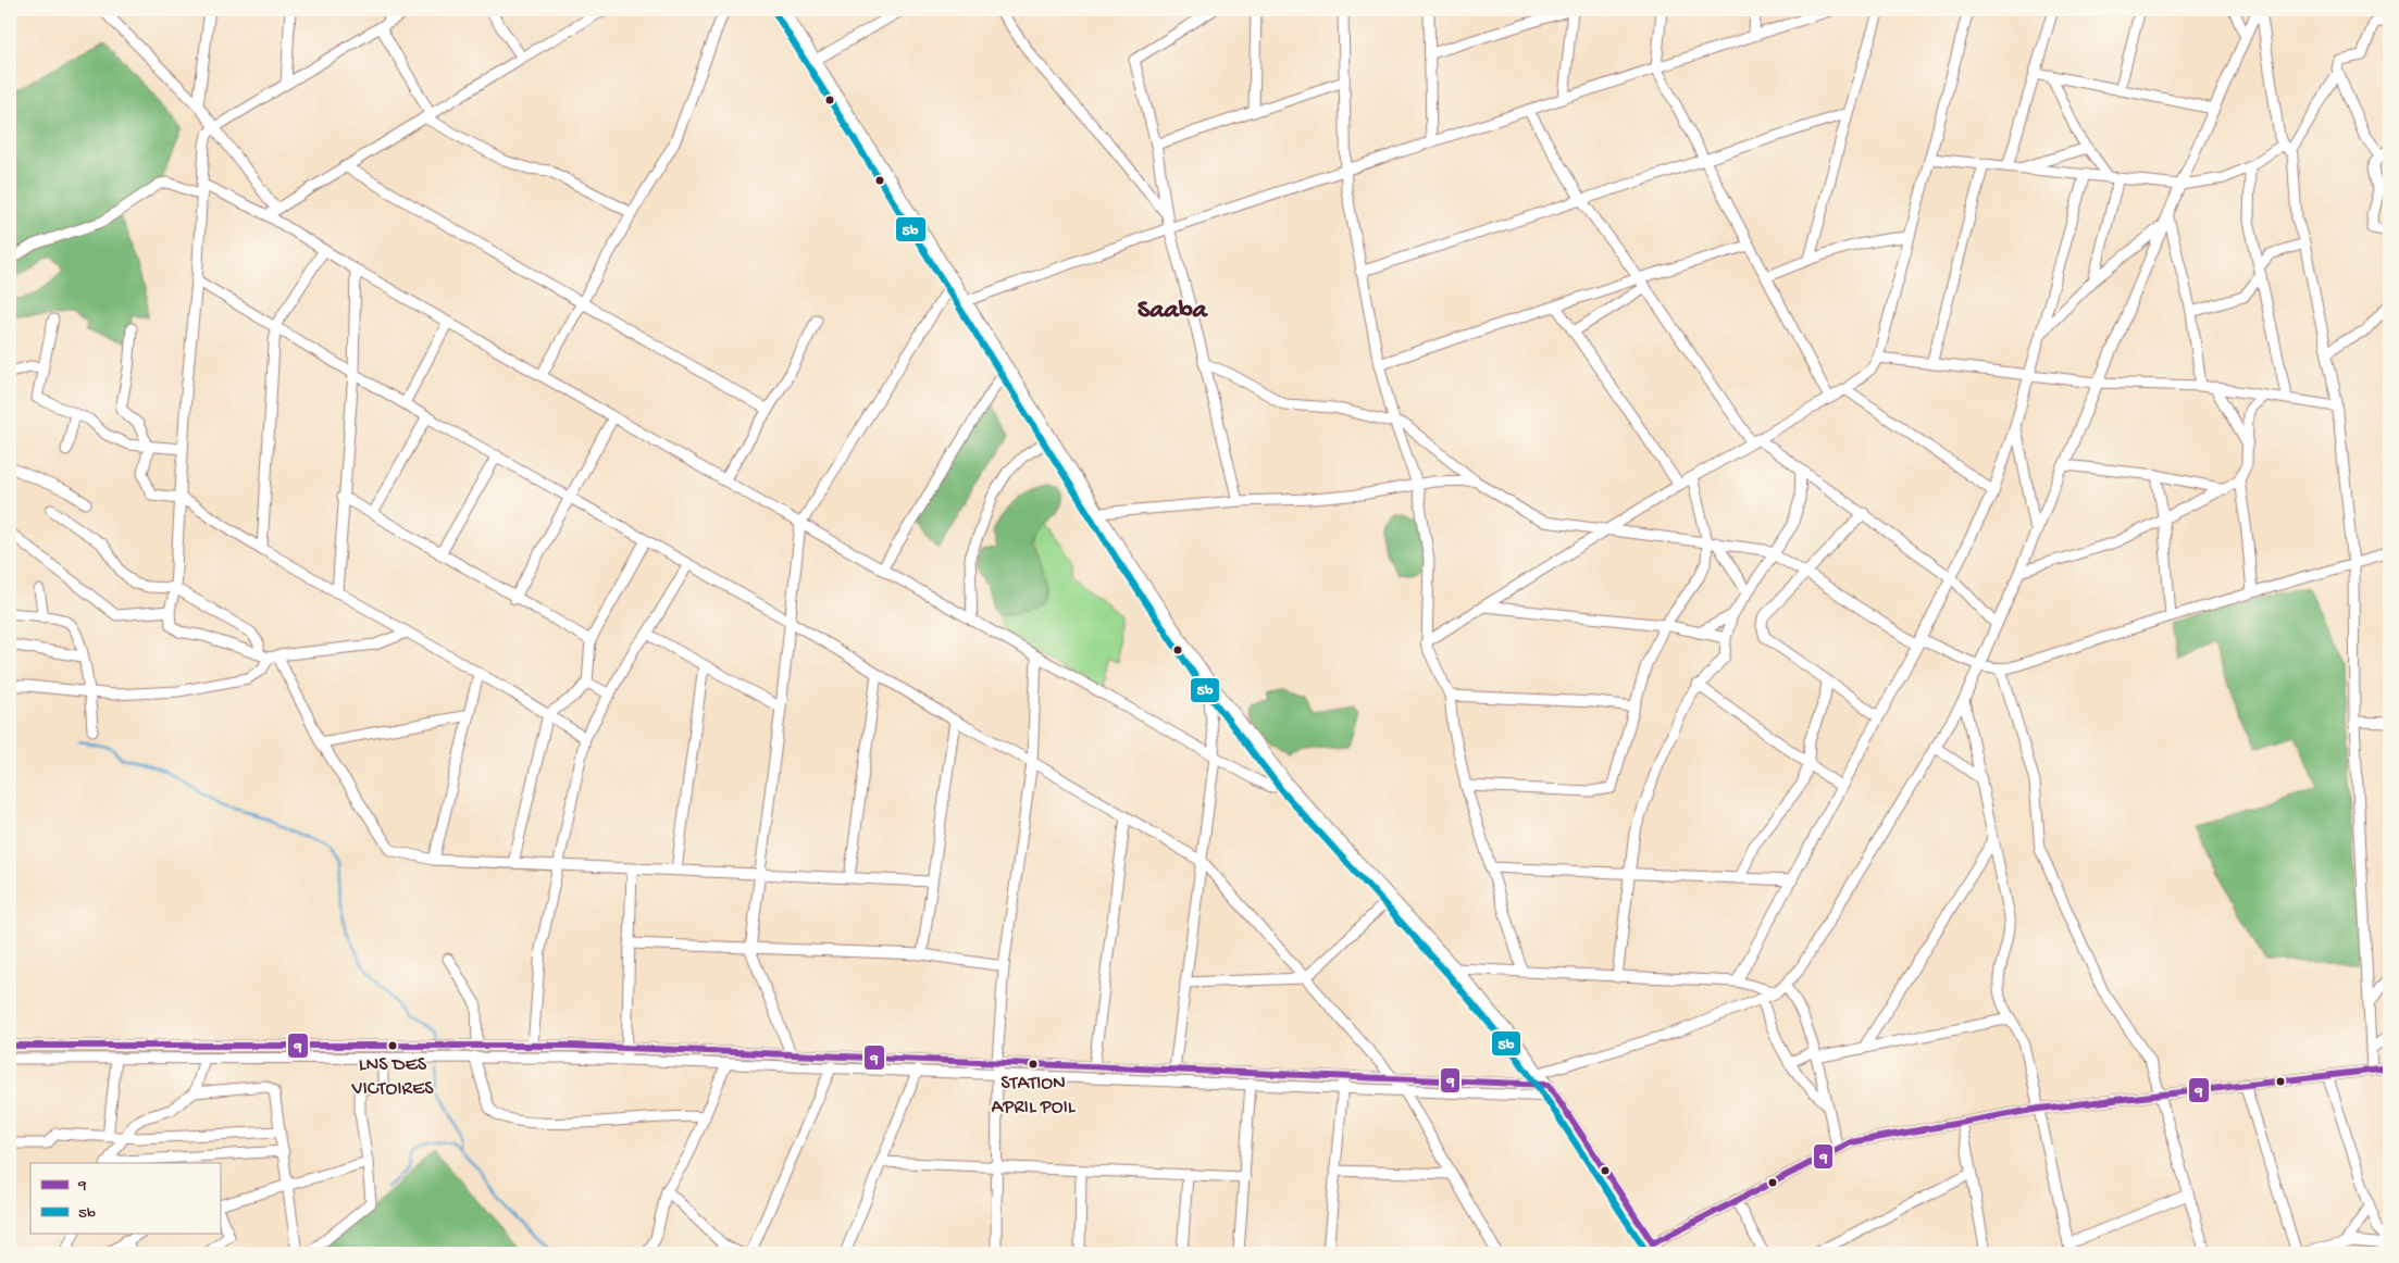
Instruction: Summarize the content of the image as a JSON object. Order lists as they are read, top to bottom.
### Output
{
  "districts": ["Saaba"],
  "places": ["LNS DES VICTOIRES", "STATION APRIL POIL"],
  "lines": ["transit line 5b", "transit line 9"],
  "legend": ["9", "5b"]
}
